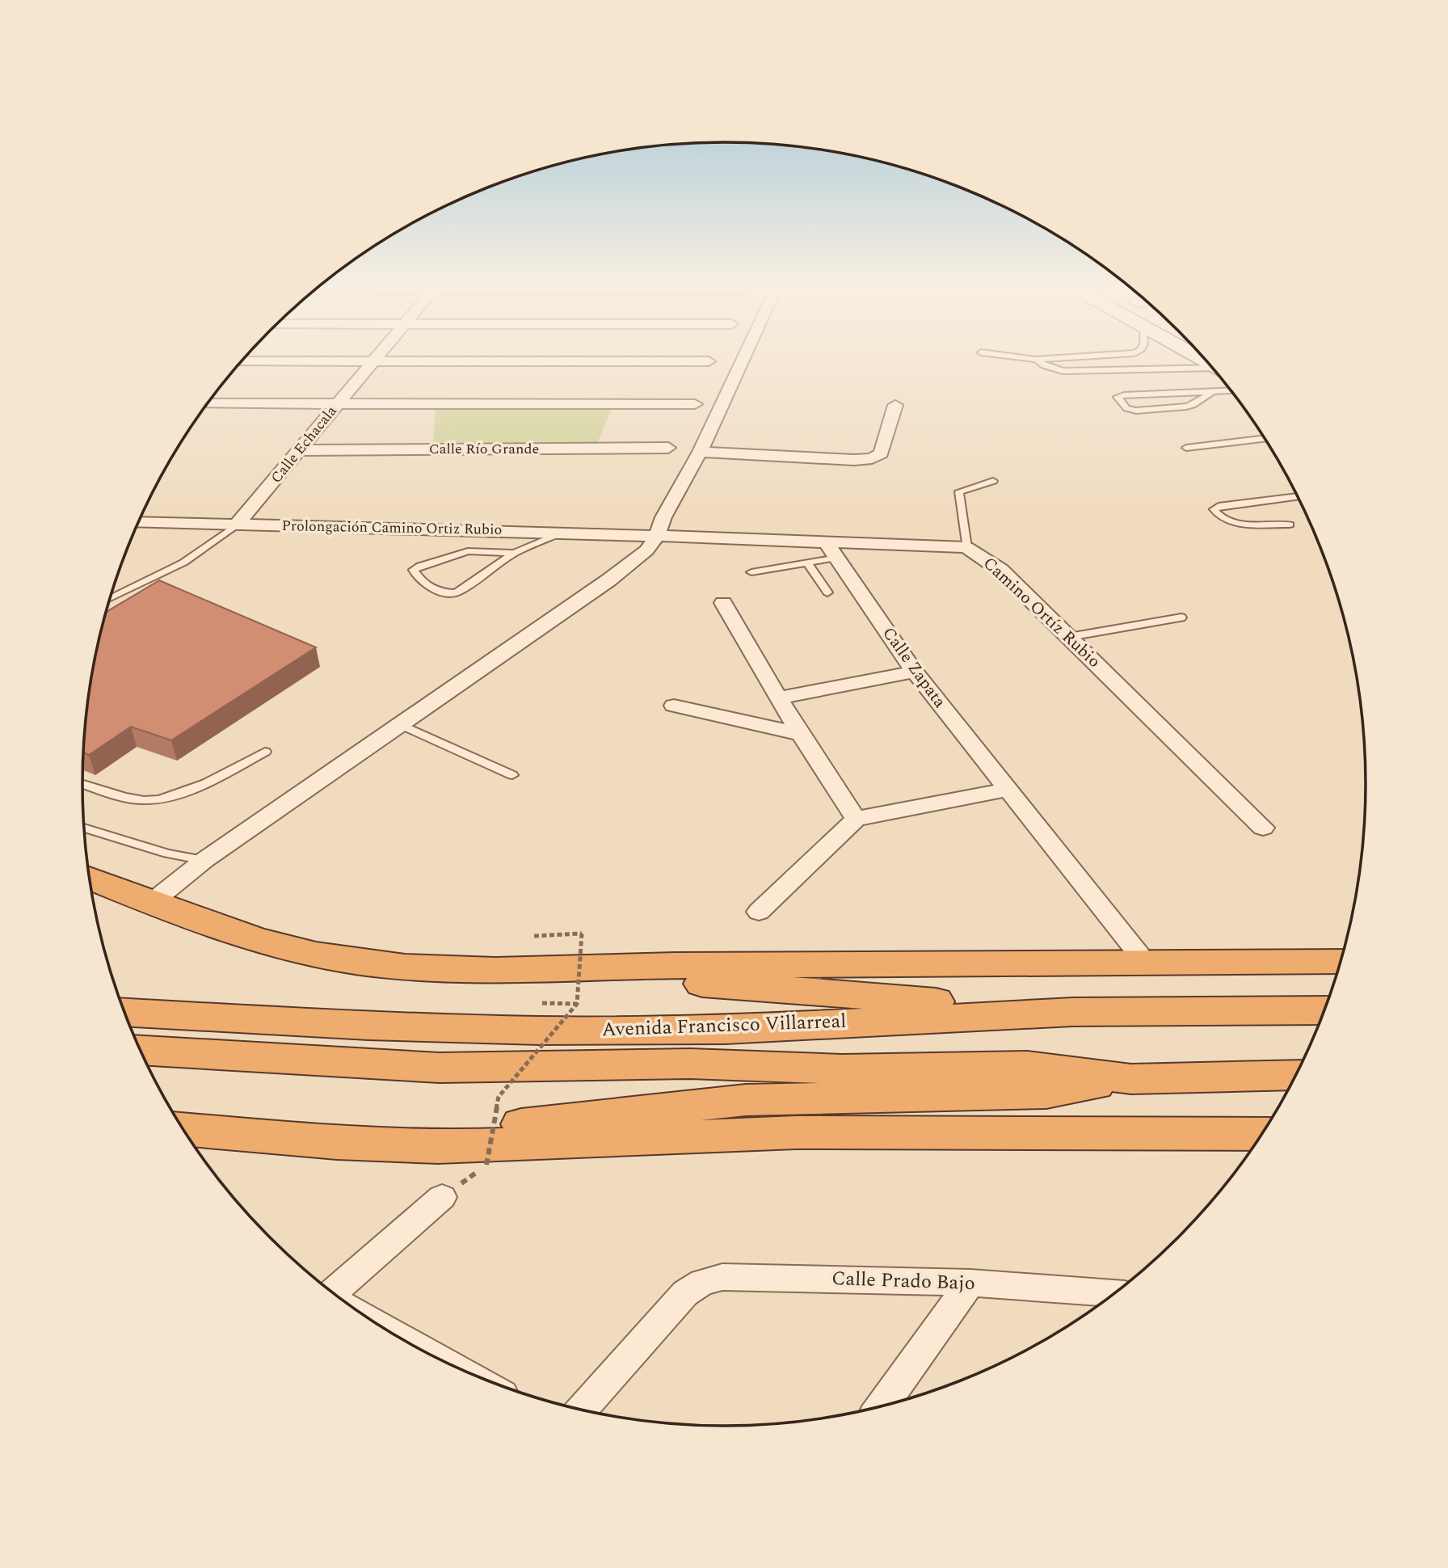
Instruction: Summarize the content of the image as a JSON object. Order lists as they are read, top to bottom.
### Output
{
  "streets": {
    "highway": ["Avenida Francisco Villarreal"],
    "street": [
      "Calle Echacala",
      "Calle Río Grande",
      "Prolongación Camino Ortiz Rubio",
      "Camino Ortíz Rubio",
      "Calle Zapata",
      "Calle Prado Bajo"
    ]
  },
  "crossings": [
    ["Calle Echacala", "Calle Río Grande"],
    ["Calle Echacala", "Prolongación Camino Ortiz Rubio"],
    ["Prolongación Camino Ortiz Rubio", "Camino Ortíz Rubio"],
    ["Camino Ortíz Rubio", "Calle Zapata"]
  ]
}
